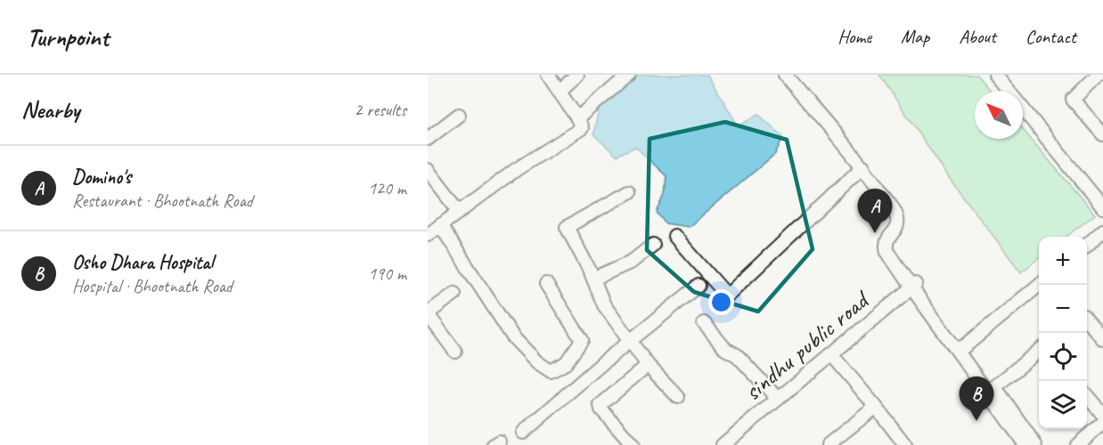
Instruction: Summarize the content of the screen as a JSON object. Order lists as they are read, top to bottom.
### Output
{
  "streets": {
    "street": ["sindhu public road"]
  },
  "north": "top left",
  "page": {
    "header": "Turnpoint",
    "nav": [
      "Home",
      "Map",
      "About",
      "Contact"
    ],
    "heading": ["Nearby", "2 results"],
    "list": [
      {
        "mark": "A",
        "name": "Domino's",
        "note": "Restaurant · Bhootnath Road",
        "value": "120 m"
      },
      {
        "mark": "B",
        "name": "Osho Dhara Hospital",
        "note": "Hospital · Bhootnath Road",
        "value": "190 m"
      }
    ],
    "pins": ["A", "B"],
    "map_buttons": ["+", "−"]
  }
}
